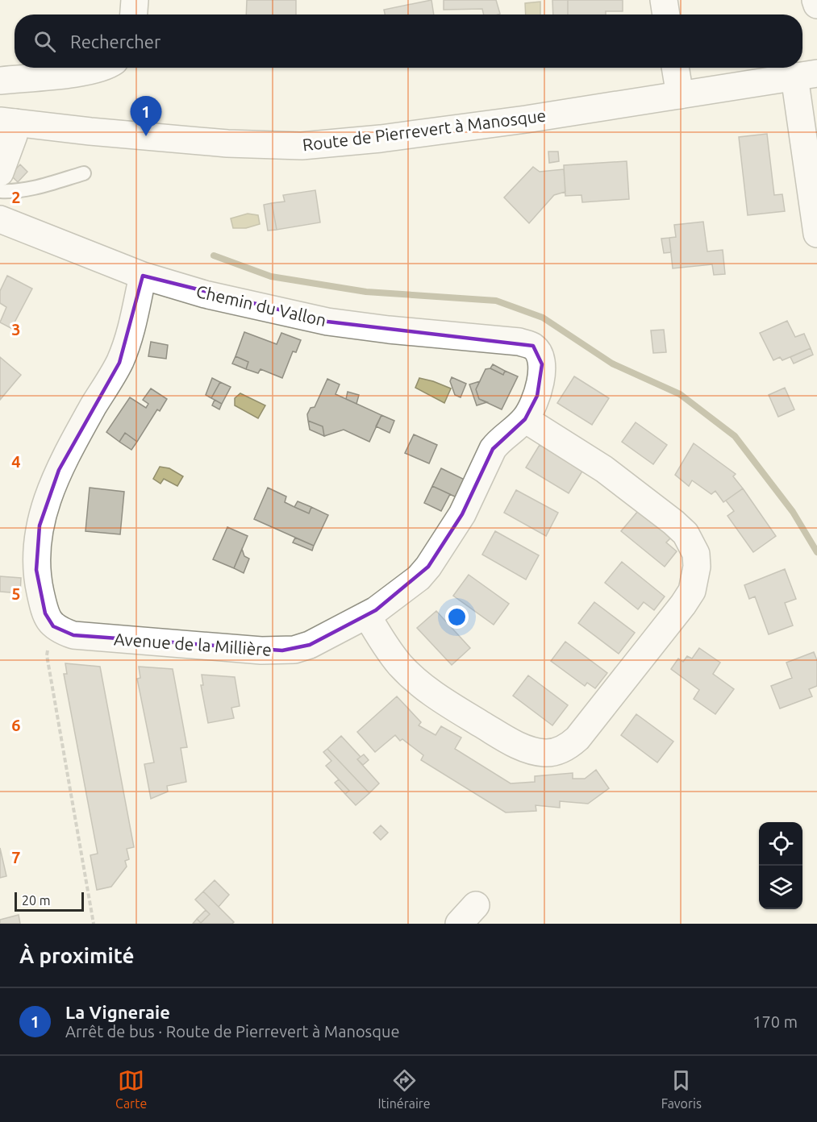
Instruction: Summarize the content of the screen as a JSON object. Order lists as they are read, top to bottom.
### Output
{
  "streets": {
    "street": ["Route de Pierrevert à Manosque", "Chemin du Vallon", "Avenue de la Millière"]
  },
  "crossings": [
    ["Chemin du Vallon", "Avenue de la Millière"]
  ],
  "scale_bar": "20 m",
  "page": {
    "search": "Rechercher",
    "pins": "1",
    "scale": "20 m",
    "heading": "À proximité",
    "list": [
      {
        "mark": "1",
        "name": "La Vigneraie",
        "note": "Arrêt de bus · Route de Pierrevert à Manosque",
        "value": "170 m"
      }
    ],
    "nav": ["Carte", "Itinéraire", "Favoris"]
  },
  "grid": {
    "rows": [
      "2",
      "3",
      "4",
      "5",
      "6",
      "7"
    ]
  }
}
